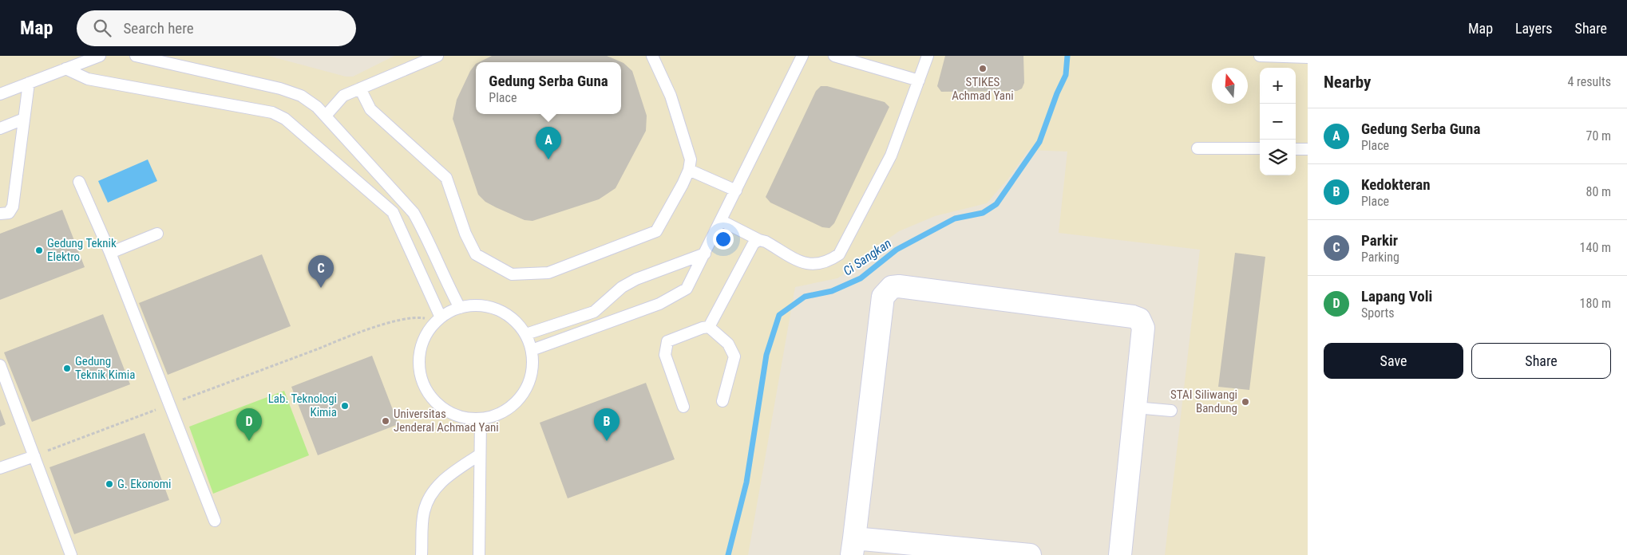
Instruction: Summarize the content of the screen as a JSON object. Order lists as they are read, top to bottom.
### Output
{
  "water": ["Ci Sangkan"],
  "places": [
    "STIKES Achmad Yani",
    "Gedung Teknik Elektro",
    "Gedung Teknik Kimia",
    "STAI Siliwangi Bandung",
    "Lab. Teknologi Kimia",
    "Universitas Jenderal Achmad Yani",
    "G. Ekonomi"
  ],
  "north": "top",
  "page": {
    "header": "Map",
    "search": "Search here",
    "nav": ["Map", "Layers", "Share"],
    "heading": ["Nearby", "4 results"],
    "popup": ["Gedung Serba Guna", "Place"],
    "map_buttons": ["+", "−"],
    "list": [
      {
        "mark": "A",
        "name": "Gedung Serba Guna",
        "note": "Place",
        "value": "70 m"
      },
      {
        "mark": "B",
        "name": "Kedokteran",
        "note": "Place",
        "value": "80 m"
      },
      {
        "mark": "C",
        "name": "Parkir",
        "note": "Parking",
        "value": "140 m"
      },
      {
        "mark": "D",
        "name": "Lapang Voli",
        "note": "Sports",
        "value": "180 m"
      }
    ],
    "pins": [
      "A",
      "C",
      "B",
      "D"
    ],
    "buttons": ["Save", "Share"]
  }
}
